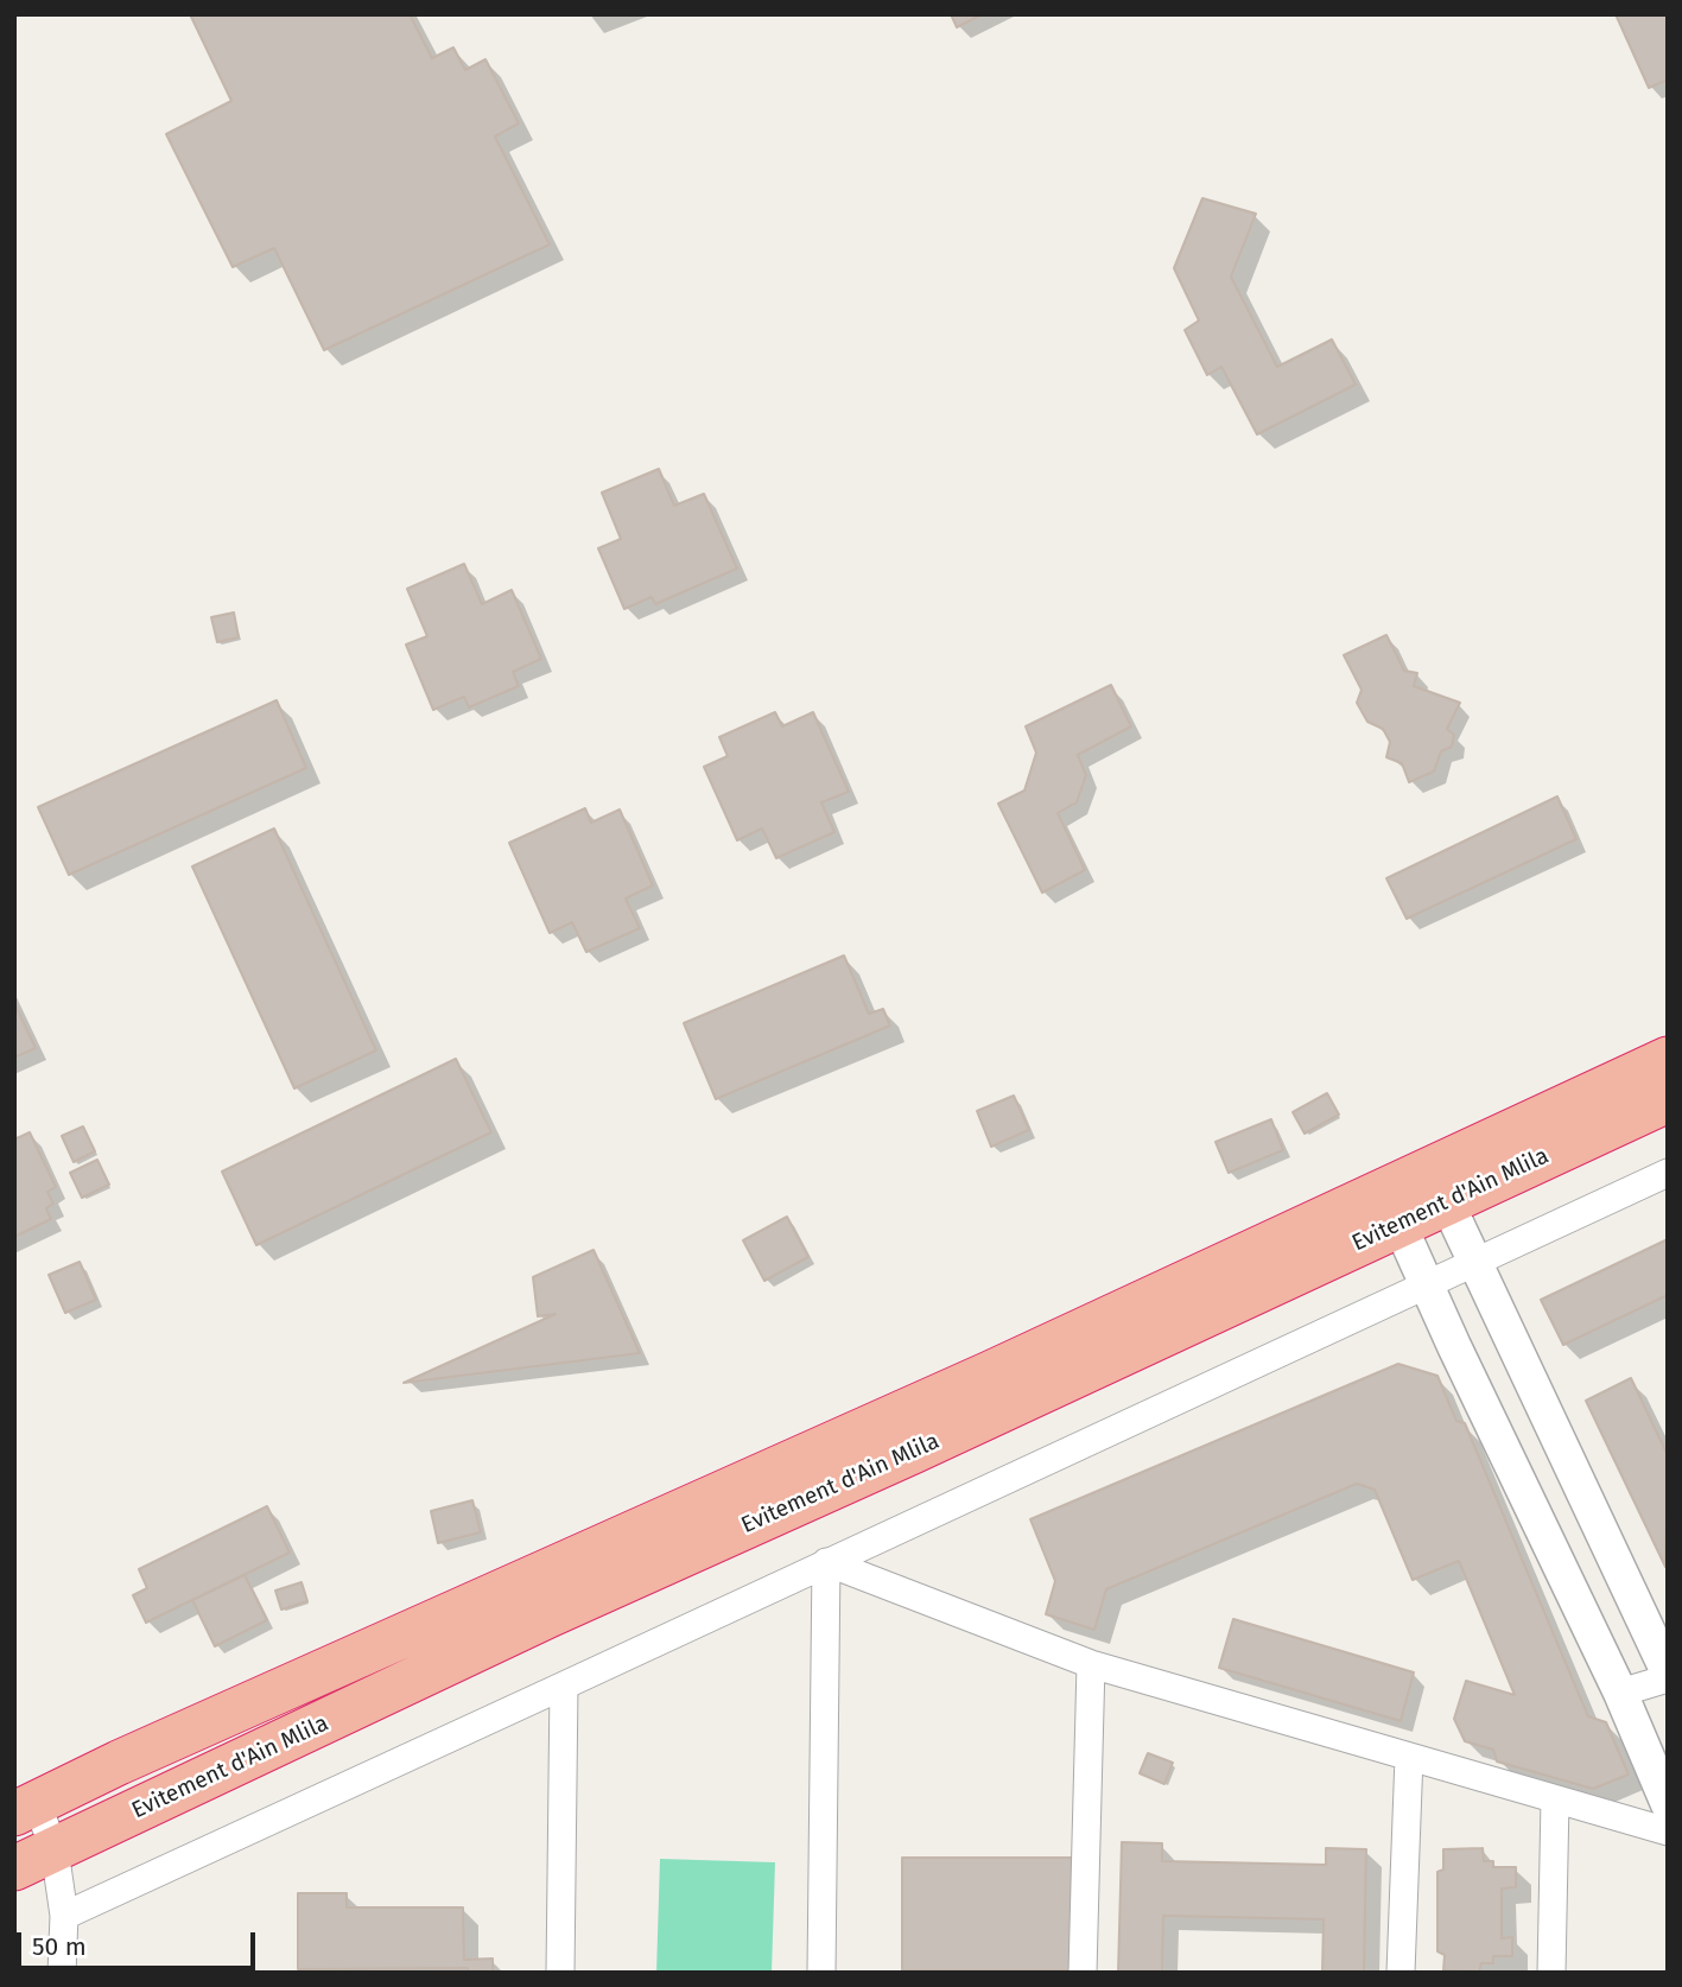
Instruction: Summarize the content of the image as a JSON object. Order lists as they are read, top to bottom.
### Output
{
  "streets": {
    "highway": ["Evitement d'Ain Mlila"]
  },
  "scale_bar": "50 m"
}
